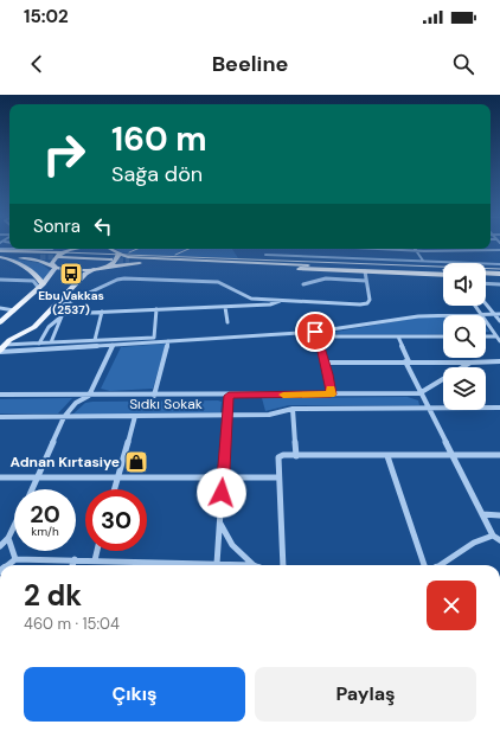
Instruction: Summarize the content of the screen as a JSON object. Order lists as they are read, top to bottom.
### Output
{
  "streets": {
    "street": ["Sıdkı Sokak"]
  },
  "places": {
    "bus stop": ["Ebu Vakkas (2537)"],
    "shop": ["Adnan Kırtasiye"]
  },
  "page": {
    "status": "15:02",
    "header": "Beeline",
    "turn": ["160 m", "Sağa dön"],
    "then": "Sonra",
    "speed": "20 km/h",
    "limit": "30",
    "heading": ["2 dk", "460 m · 15:04"],
    "buttons": ["Çıkış", "Paylaş"]
  }
}
